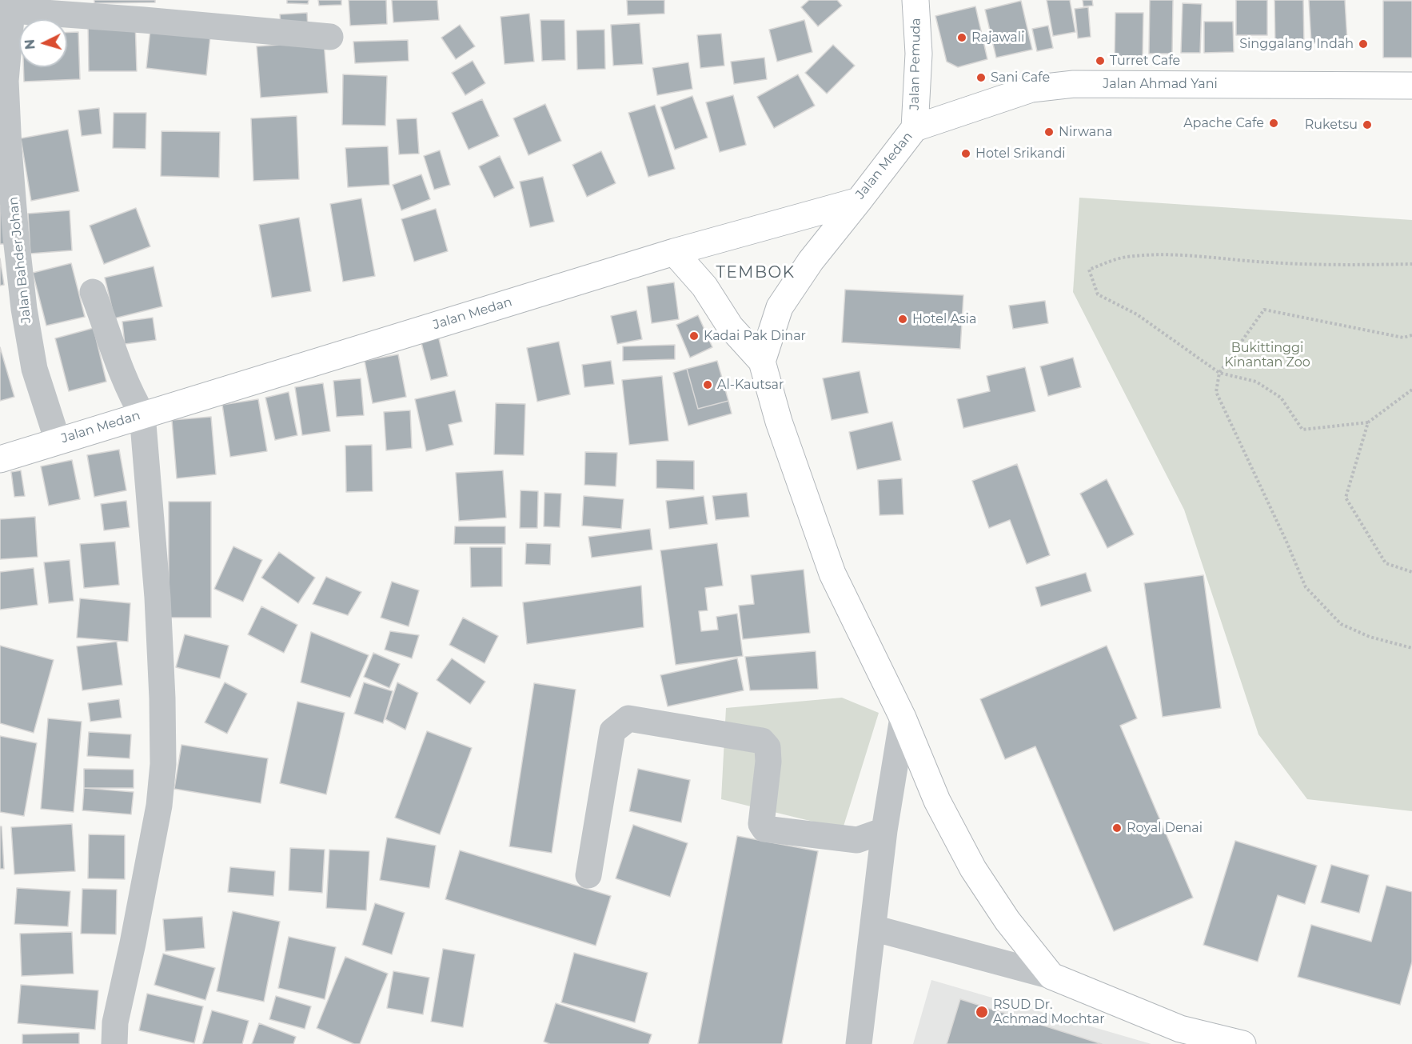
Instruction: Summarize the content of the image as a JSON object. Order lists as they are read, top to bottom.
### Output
{
  "streets": {
    "main road": ["Jalan Pemuda", "Jalan Ahmad Yani", "Jalan Medan"],
    "street": ["Jalan Bahder Johan"]
  },
  "crossings": [
    ["Jalan Pemuda", "Jalan Ahmad Yani"],
    ["Jalan Pemuda", "Jalan Medan"],
    ["Jalan Ahmad Yani", "Jalan Medan"],
    ["Jalan Medan", "Jalan Bahder Johan"]
  ],
  "districts": ["TEMBOK"],
  "parks": ["Bukittinggi Kinantan Zoo"],
  "places": [
    "Rajawali",
    "Singgalang Indah",
    "Turret Cafe",
    "Sani Cafe",
    "Apache Cafe",
    "Ruketsu",
    "Nirwana",
    "Hotel Srikandi",
    "Hotel Asia",
    "Kadai Pak Dinar",
    "Al-Kautsar",
    "Royal Denai",
    "RSUD Dr. Achmad Mochtar"
  ],
  "north": "left"
}
